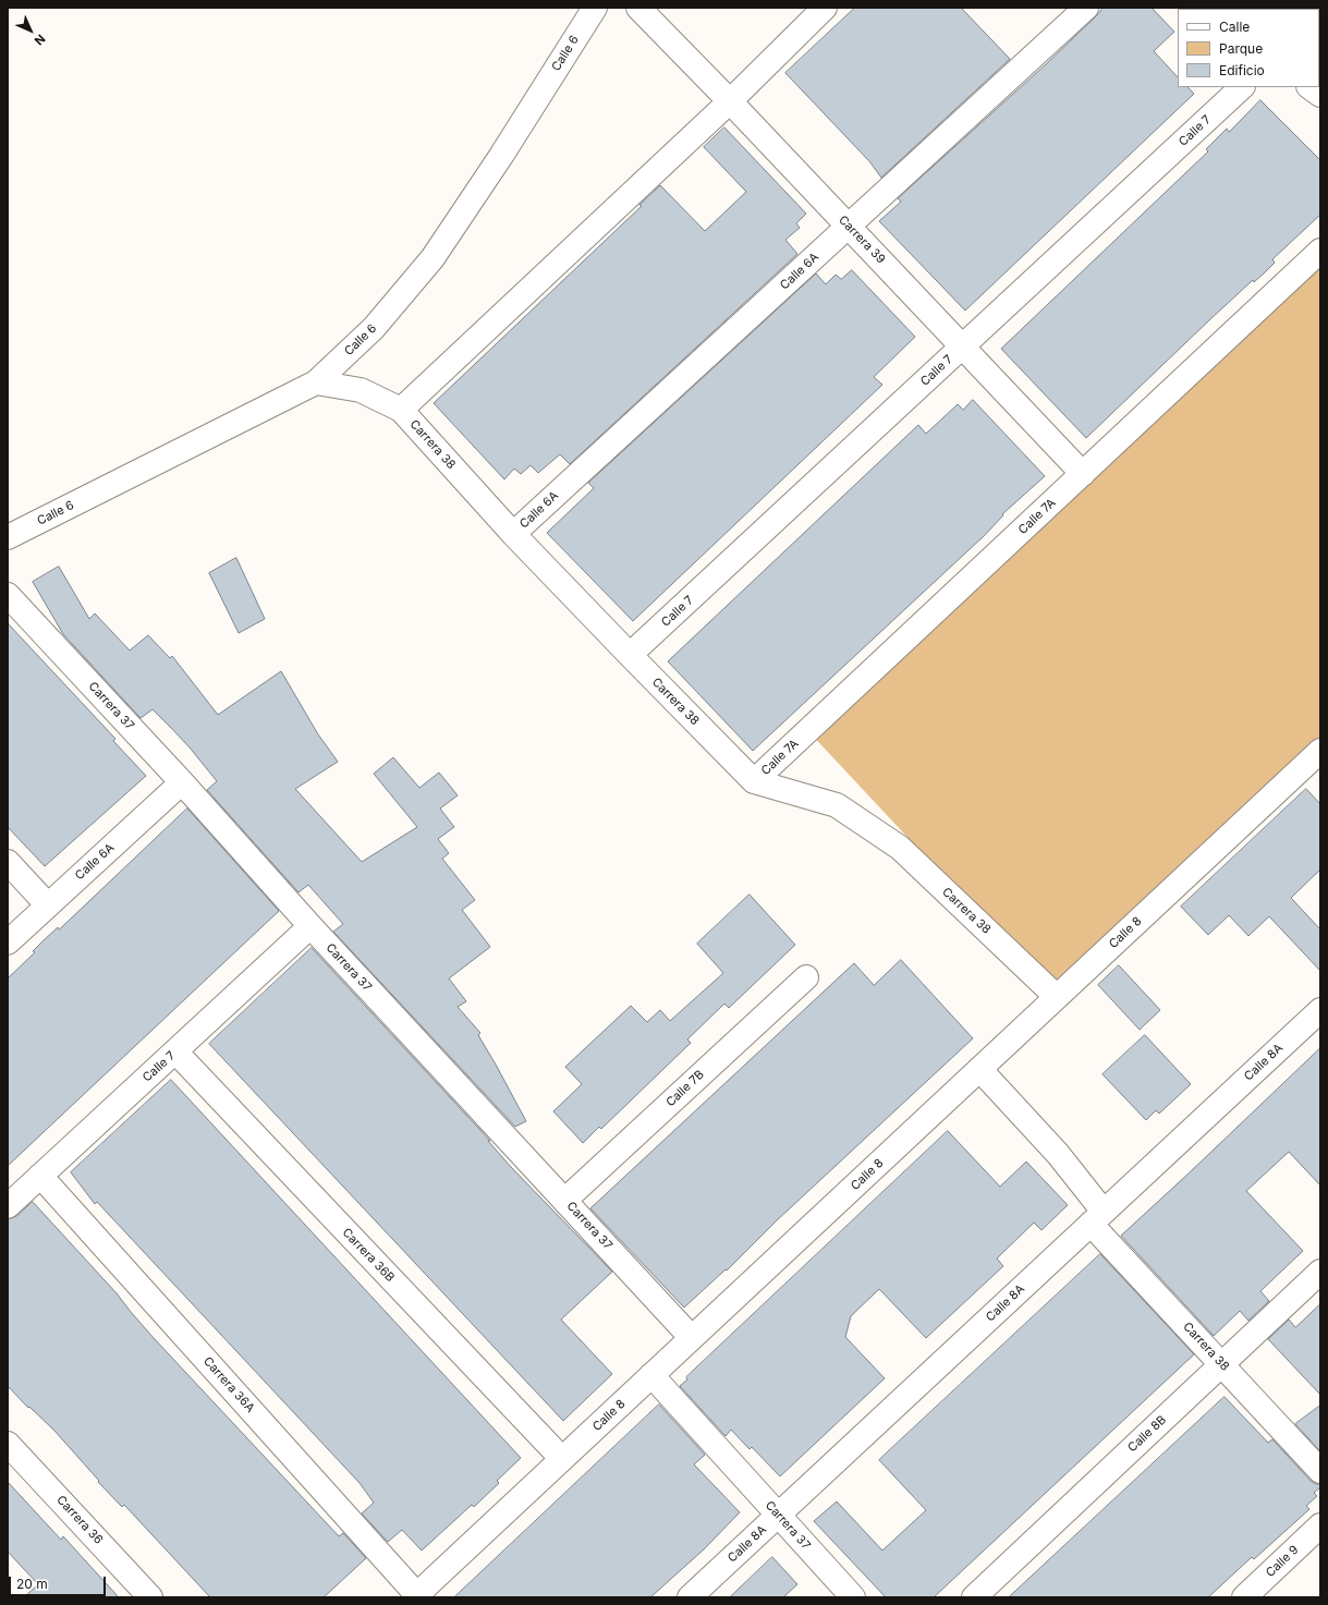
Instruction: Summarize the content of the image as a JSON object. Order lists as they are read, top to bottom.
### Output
{
  "streets": {
    "street": [
      "Calle 6",
      "Calle 7",
      "Carrera 39",
      "Calle 6A",
      "Carrera 38",
      "Calle 7A",
      "Carrera 37",
      "Calle 8",
      "Calle 8A",
      "Calle 7B",
      "Carrera 36B",
      "Carrera 36A",
      "Calle 8B",
      "Carrera 36",
      "Calle 9"
    ]
  },
  "crossings": [
    ["Calle 6", "Carrera 38"],
    ["Calle 7", "Carrera 39"],
    ["Calle 7", "Carrera 38"],
    ["Calle 7", "Carrera 37"],
    ["Calle 7", "Carrera 36B"],
    ["Calle 7", "Carrera 36A"],
    ["Carrera 39", "Calle 6A"],
    ["Carrera 39", "Calle 7A"],
    ["Calle 6A", "Carrera 38"],
    ["Calle 6A", "Carrera 37"],
    ["Carrera 38", "Calle 7A"],
    ["Carrera 38", "Calle 8"],
    ["Carrera 38", "Calle 8A"],
    ["Carrera 38", "Calle 8B"],
    ["Carrera 37", "Calle 8"],
    ["Carrera 37", "Calle 8A"],
    ["Carrera 37", "Calle 7B"],
    ["Calle 8", "Carrera 36B"],
    ["Calle 8", "Carrera 36A"]
  ],
  "legend": ["Calle", "Parque", "Edificio"],
  "scale_bar": "20 m",
  "north": "bottom right"
}
